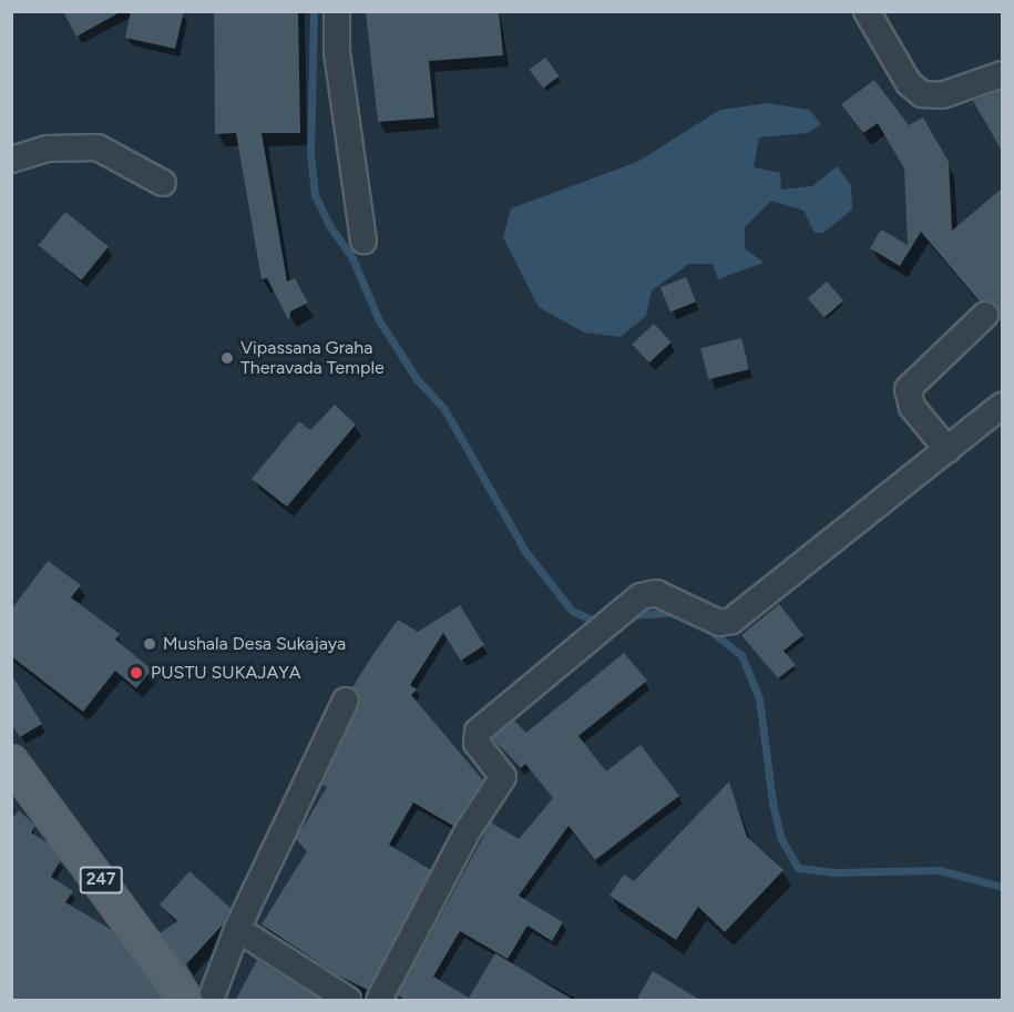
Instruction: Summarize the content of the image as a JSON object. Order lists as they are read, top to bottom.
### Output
{
  "streets": {
    "main road": ["247"]
  },
  "places": ["Vipassana Graha Theravada Temple", "Mushala Desa Sukajaya", "PUSTU SUKAJAYA"]
}
